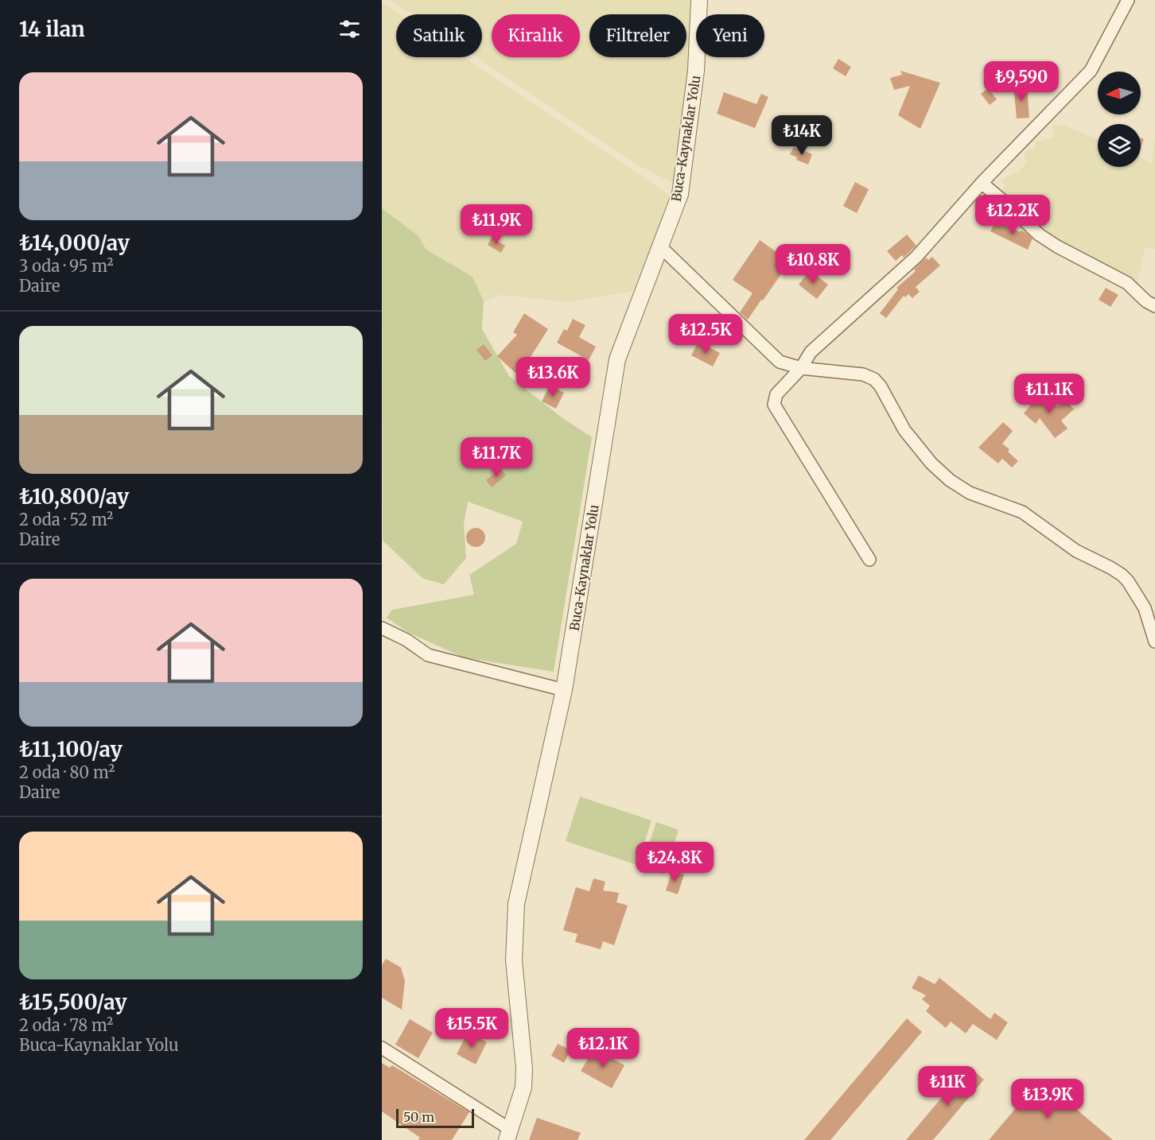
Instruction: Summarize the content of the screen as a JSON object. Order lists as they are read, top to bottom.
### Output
{
  "streets": {
    "street": ["Buca-Kaynaklar Yolu"]
  },
  "scale_bar": "50 m",
  "north": "left",
  "page": {
    "heading": "14 ilan",
    "chip": [
      "Satılık",
      "Kiralık",
      "Filtreler",
      "Yeni"
    ],
    "list": [
      {
        "name": "₺14,000/ay",
        "note": "3 oda · 95 m² · Daire"
      },
      {
        "name": "₺10,800/ay",
        "note": "2 oda · 52 m² · Daire"
      },
      {
        "name": "₺11,100/ay",
        "note": "2 oda · 80 m² · Daire"
      },
      {
        "name": "₺15,500/ay",
        "note": "2 oda · 78 m² · Buca-Kaynaklar Yolu"
      }
    ],
    "price": [
      "₺9,590",
      "₺14K",
      "₺12.2K",
      "₺11.9K",
      "₺10.8K",
      "₺12.5K",
      "₺13.6K",
      "₺11.1K",
      "₺11.7K",
      "₺24.8K",
      "₺15.5K",
      "₺12.1K",
      "₺11K",
      "₺13.9K"
    ],
    "scale": "50 m"
  }
}
